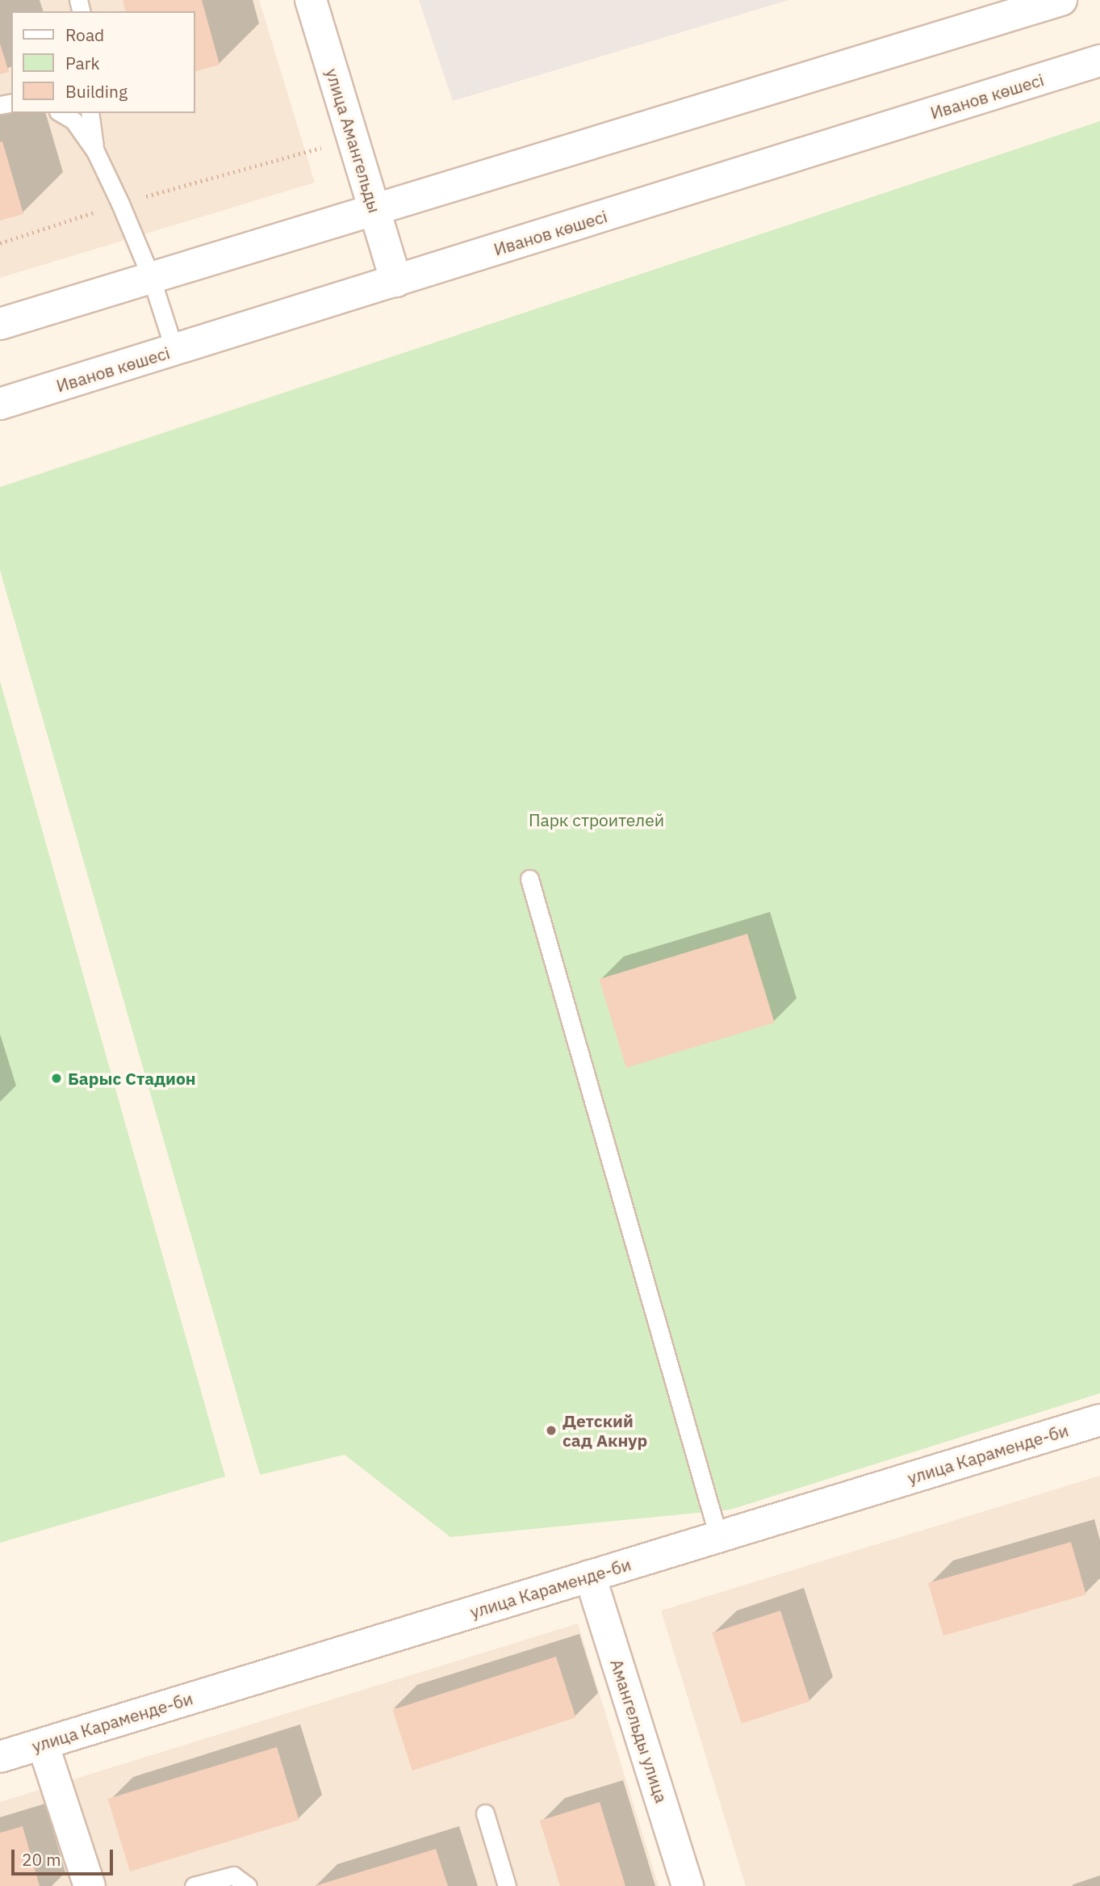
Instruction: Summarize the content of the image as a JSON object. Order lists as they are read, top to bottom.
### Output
{
  "streets": {
    "street": [
      "Иванов көшесі",
      "улица Амангельды",
      "улица Караменде-би",
      "Амангельды улица"
    ]
  },
  "crossings": [
    ["Иванов көшесі", "улица Амангельды"],
    ["улица Караменде-би", "Амангельды улица"]
  ],
  "parks": ["Парк строителей"],
  "places": ["Барыс Стадион", "Детский сад Акнур"],
  "legend": ["Road", "Park", "Building"],
  "scale_bar": "20 m"
}
